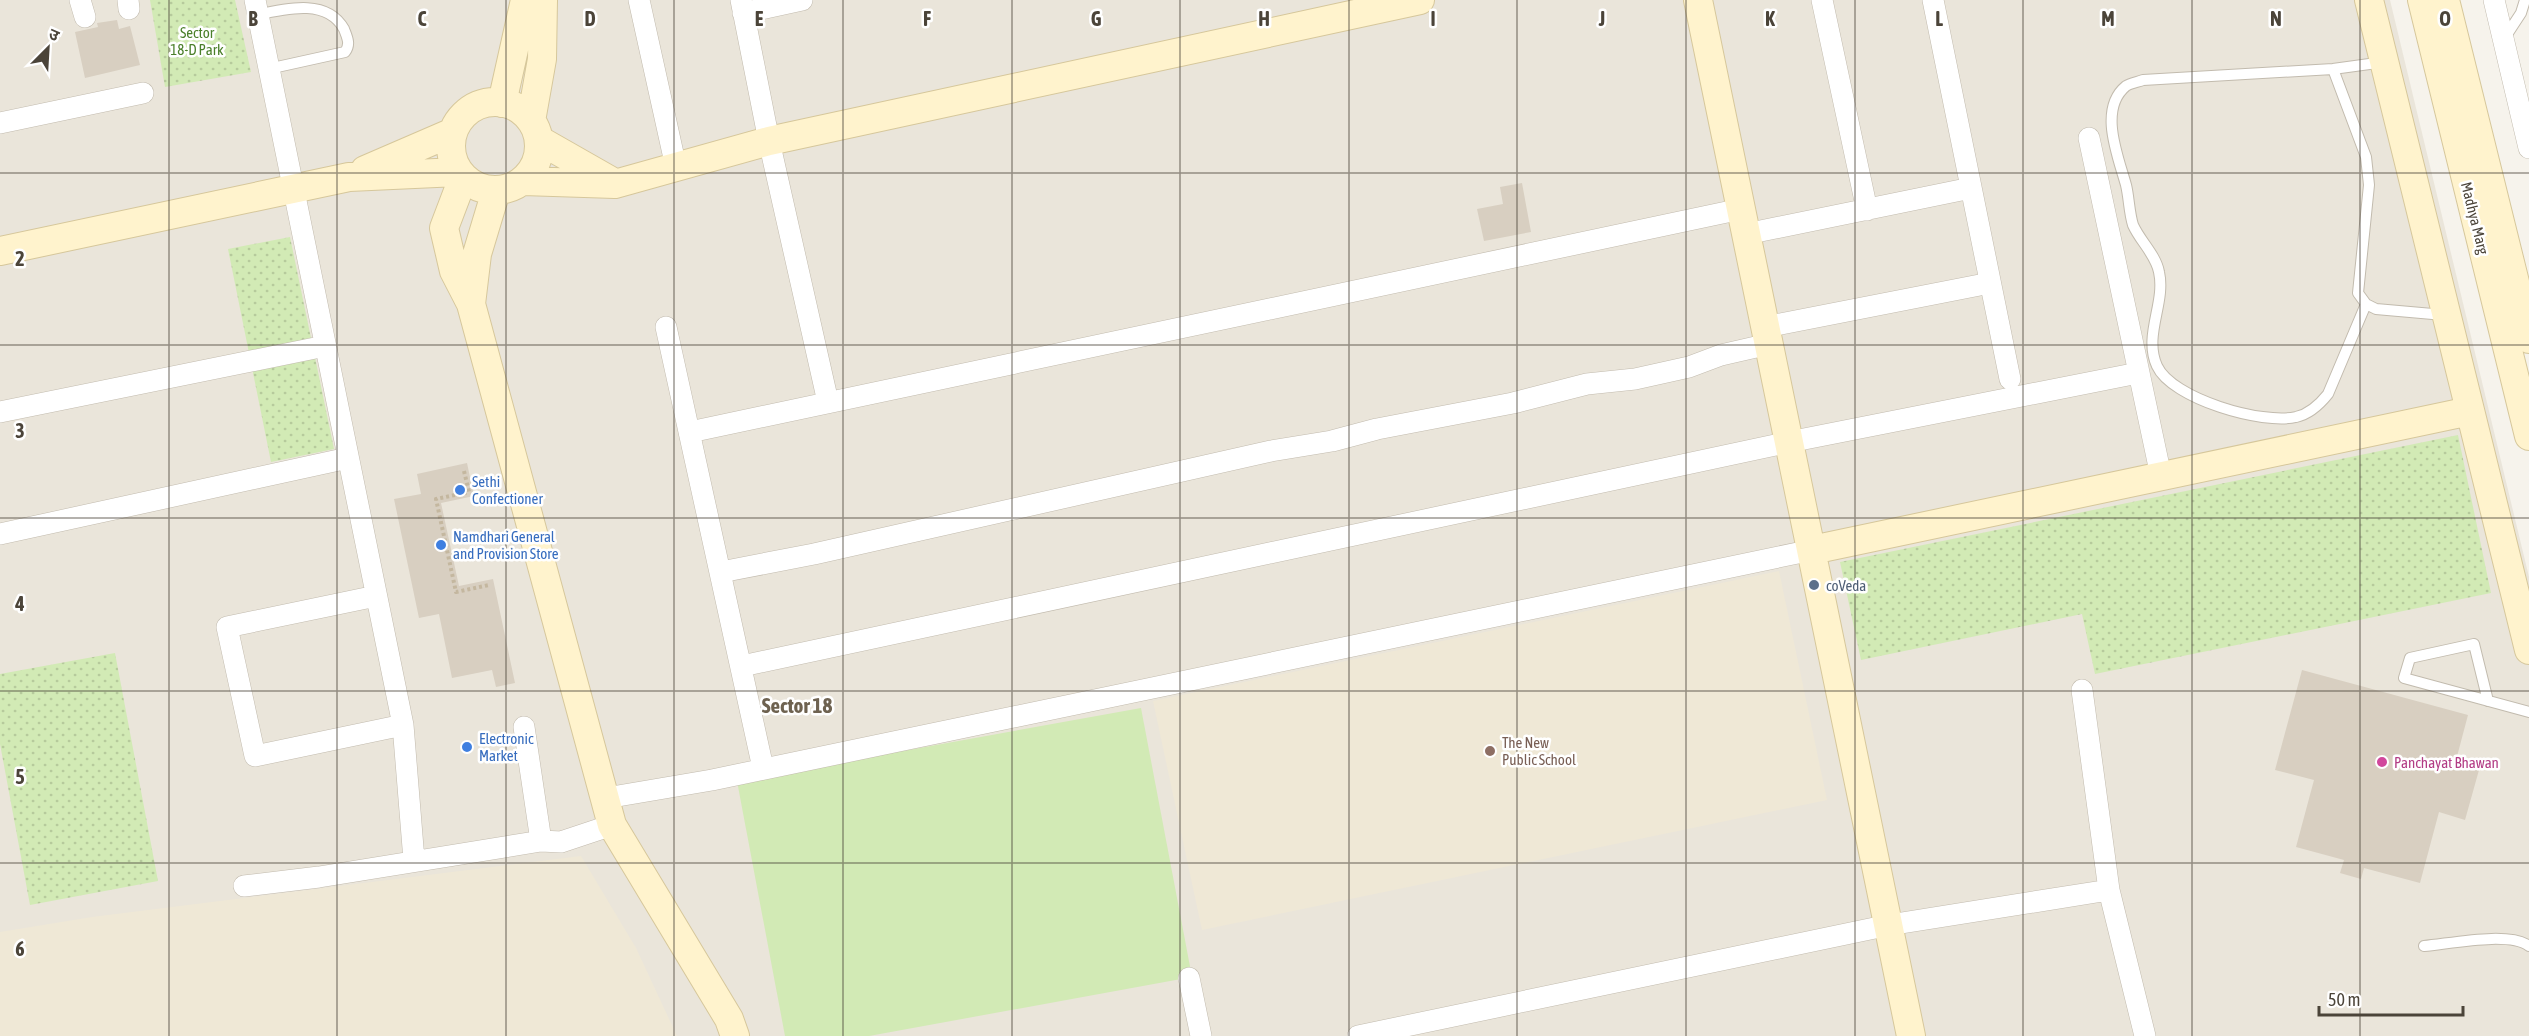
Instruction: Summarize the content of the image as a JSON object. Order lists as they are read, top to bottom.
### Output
{
  "streets": {
    "street": ["Madhya Marg"]
  },
  "districts": ["Sector 18"],
  "parks": ["Sector 18-D Park"],
  "places": [
    "Sethi Confectioner",
    "Namdhari General and Provision Store",
    "coVeda",
    "Electronic Market",
    "The New Public School",
    "Panchayat Bhawan"
  ],
  "scale_bar": "50 m",
  "north": "top right",
  "grid": {
    "columns": [
      "B",
      "C",
      "D",
      "E",
      "F",
      "G",
      "H",
      "I",
      "J",
      "K",
      "L",
      "M",
      "N",
      "O"
    ],
    "rows": [
      "2",
      "3",
      "4",
      "5",
      "6"
    ]
  }
}
